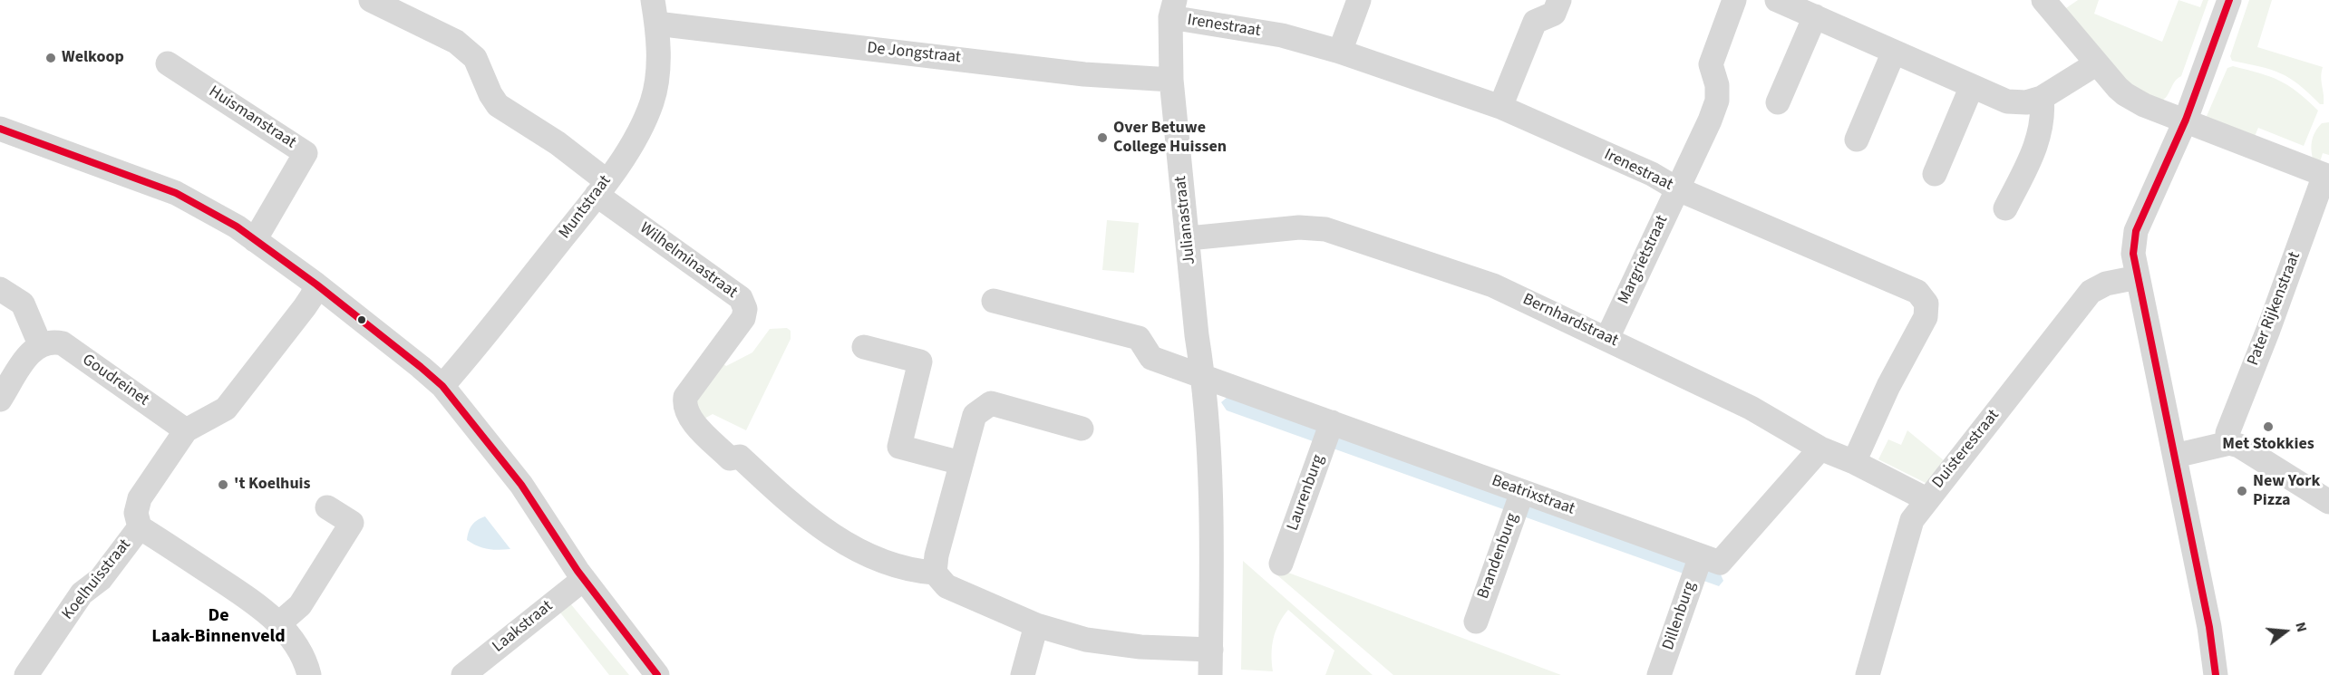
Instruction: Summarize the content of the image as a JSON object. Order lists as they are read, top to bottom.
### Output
{
  "streets": {
    "street": [
      "Irenestraat",
      "De Jongstraat",
      "Huismanstraat",
      "Muntstraat",
      "Julianastraat",
      "Margrietstraat",
      "Wilhelminastraat",
      "Pater Rijkenstraat",
      "Bernhardstraat",
      "Goudreinet",
      "Duisterestraat",
      "Laurenburg",
      "Beatrixstraat",
      "Brandenburg",
      "Koelhuisstraat",
      "Dillenburg",
      "Laakstraat"
    ]
  },
  "crossings": [
    ["Irenestraat", "Julianastraat"],
    ["Irenestraat", "Margrietstraat"],
    ["Irenestraat", "Bernhardstraat"],
    ["De Jongstraat", "Muntstraat"],
    ["De Jongstraat", "Julianastraat"],
    ["Muntstraat", "Wilhelminastraat"],
    ["Julianastraat", "Bernhardstraat"],
    ["Julianastraat", "Beatrixstraat"],
    ["Margrietstraat", "Bernhardstraat"],
    ["Bernhardstraat", "Duisterestraat"],
    ["Bernhardstraat", "Beatrixstraat"],
    ["Goudreinet", "Koelhuisstraat"],
    ["Laurenburg", "Beatrixstraat"],
    ["Beatrixstraat", "Brandenburg"],
    ["Beatrixstraat", "Dillenburg"]
  ],
  "districts": ["De Laak-Binnenveld"],
  "places": [
    "Welkoop",
    "Over Betuwe College Huissen",
    "Met Stokkies",
    "'t Koelhuis",
    "New York Pizza"
  ],
  "north": "right"
}
